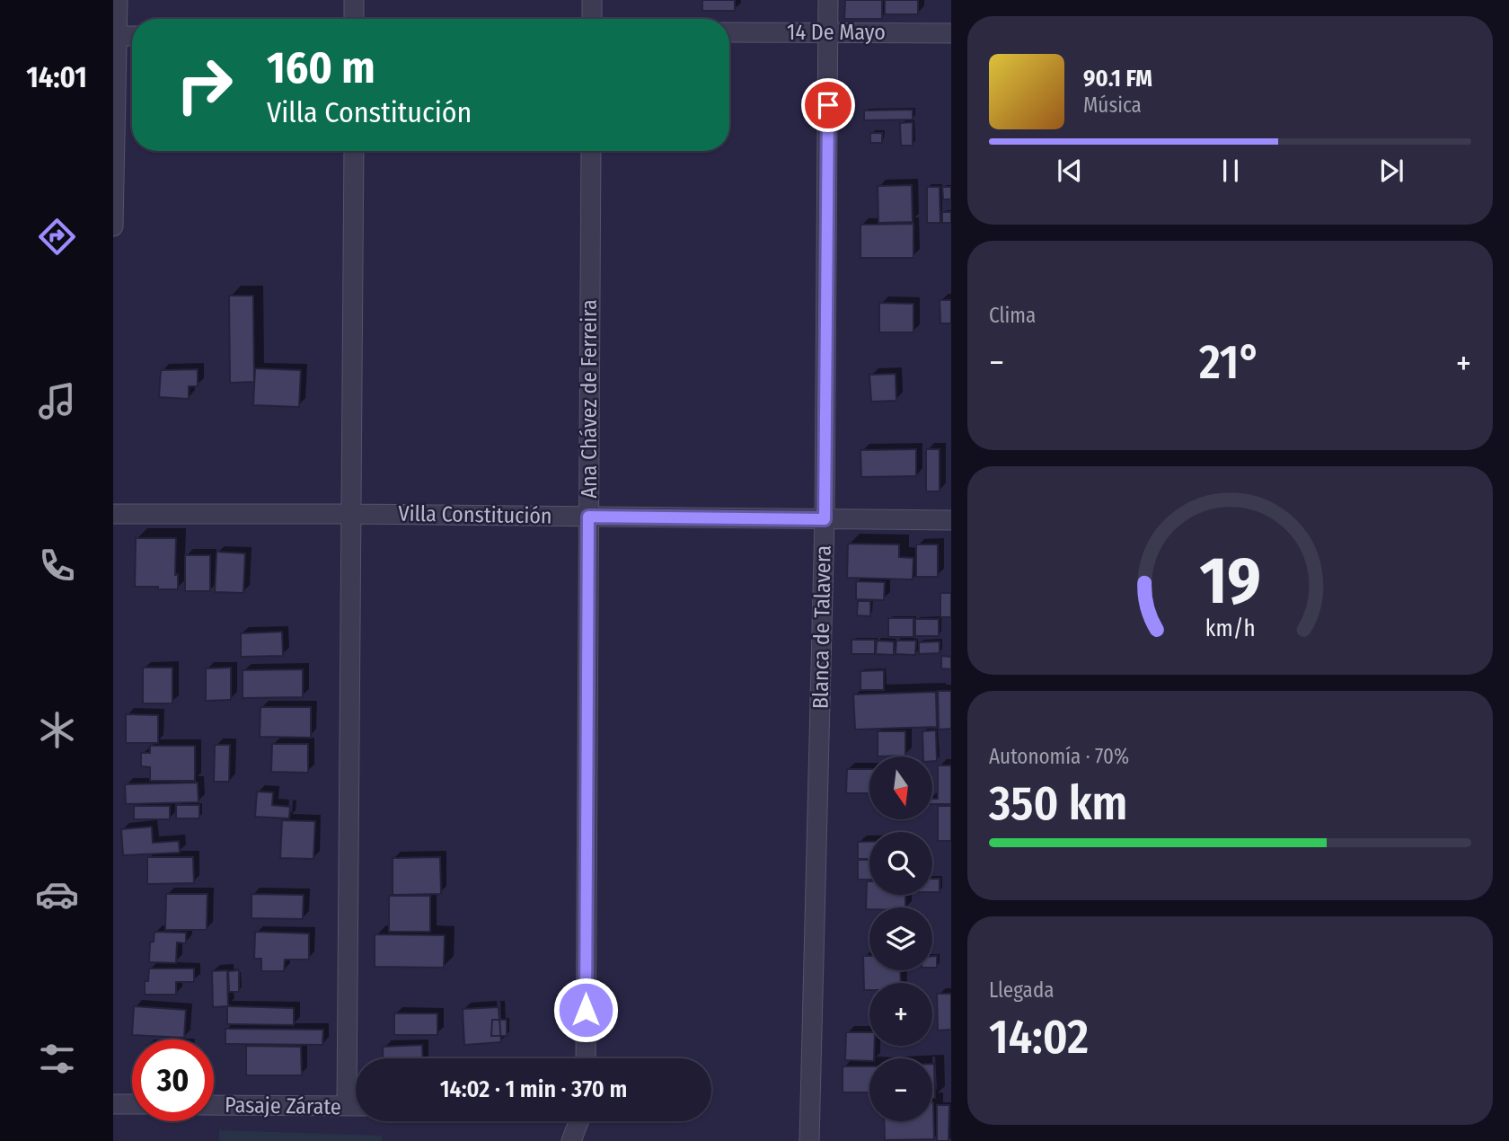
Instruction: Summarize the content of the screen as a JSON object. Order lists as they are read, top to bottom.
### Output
{
  "streets": {
    "street": [
      "14 De Mayo",
      "Ana Chávez de Ferreira",
      "Villa Constitución",
      "Blanca de Talavera",
      "Pasaje Zárate"
    ]
  },
  "crossings": [
    ["14 De Mayo", "Blanca de Talavera"],
    ["Ana Chávez de Ferreira", "Villa Constitución"],
    ["Villa Constitución", "Blanca de Talavera"]
  ],
  "north": "bottom",
  "page": {
    "tabs": "14:01",
    "turn": ["160 m", "Villa Constitución"],
    "song": ["90.1 FM", "Música"],
    "tile": [
      "Clima",
      ["Autonomía · 70%", "350 km"],
      ["Llegada", "14:02"]
    ],
    "heat": ["−", "21°", "+"],
    "map_buttons": ["+", "−"],
    "limit": "30",
    "trip": "14:02 · 1 min · 370 m",
    "gauge": ["19", "km/h"]
  }
}
